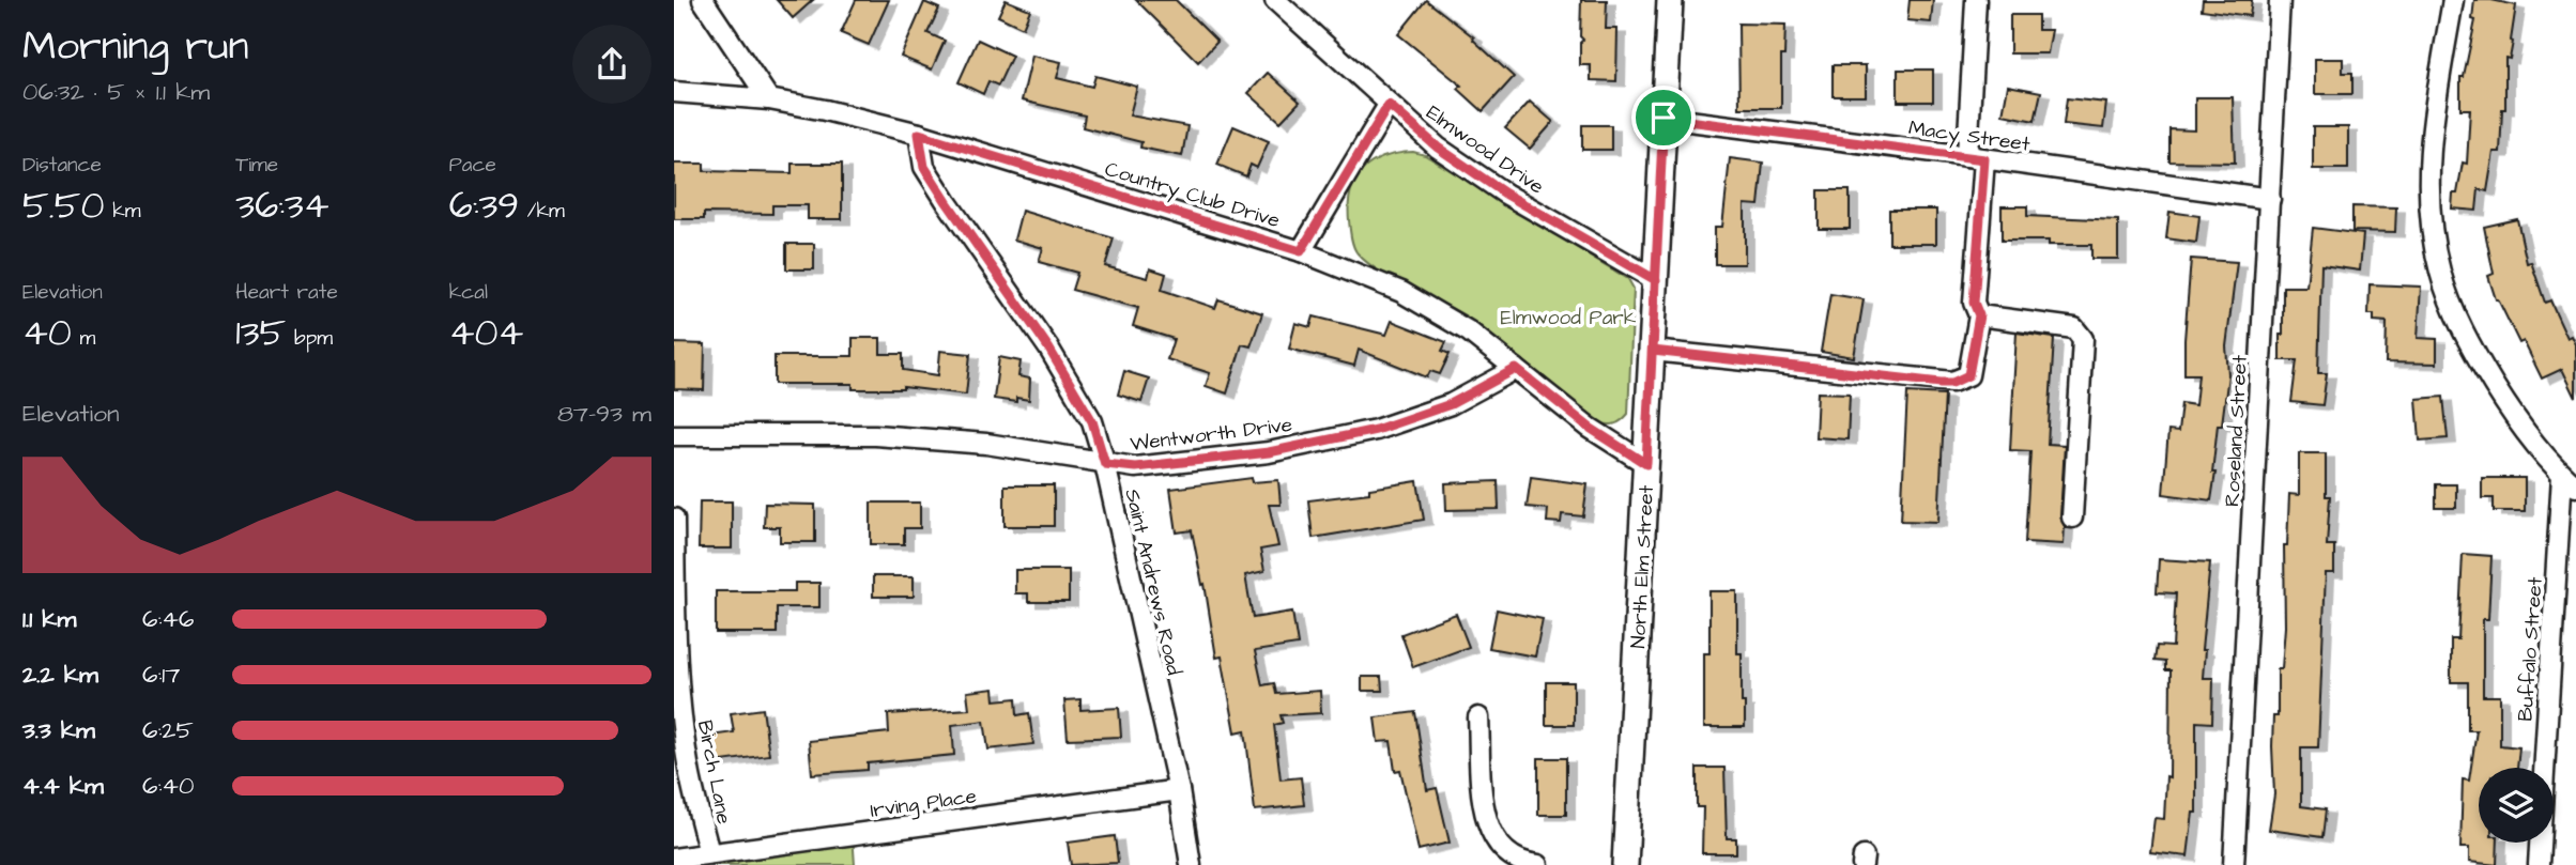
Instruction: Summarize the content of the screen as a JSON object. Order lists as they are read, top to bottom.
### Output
{
  "streets": {
    "main road": ["North Elm Street"],
    "street": [
      "Macy Street",
      "Elmwood Drive",
      "Country Club Drive",
      "Roseland Street",
      "Wentworth Drive",
      "Saint Andrews Road",
      "Buffalo Street",
      "Birch Lane",
      "Irving Place"
    ]
  },
  "crossings": [
    ["Macy Street", "Roseland Street"],
    ["Macy Street", "North Elm Street"],
    ["Elmwood Drive", "North Elm Street"],
    ["Country Club Drive", "Wentworth Drive"],
    ["Country Club Drive", "North Elm Street"],
    ["Country Club Drive", "Saint Andrews Road"],
    ["Wentworth Drive", "Saint Andrews Road"],
    ["Saint Andrews Road", "Irving Place"],
    ["Birch Lane", "Irving Place"]
  ],
  "parks": ["Elmwood Park"],
  "page": {
    "heading": ["Morning run", "06:32 · 5 × 1.1 km"],
    "stats": [
      ["Distance", "5.50 km"],
      ["Time", "36:34"],
      ["Pace", "6:39 /km"],
      ["Elevation", "40 m"],
      ["Heart rate", "135 bpm"],
      ["kcal", "404"]
    ],
    "chart": ["Elevation", "87–93 m"],
    "list": [
      {
        "name": "1.1 km",
        "note": "6:46"
      },
      {
        "name": "2.2 km",
        "note": "6:17"
      },
      {
        "name": "3.3 km",
        "note": "6:25"
      },
      {
        "name": "4.4 km",
        "note": "6:40"
      }
    ]
  }
}
